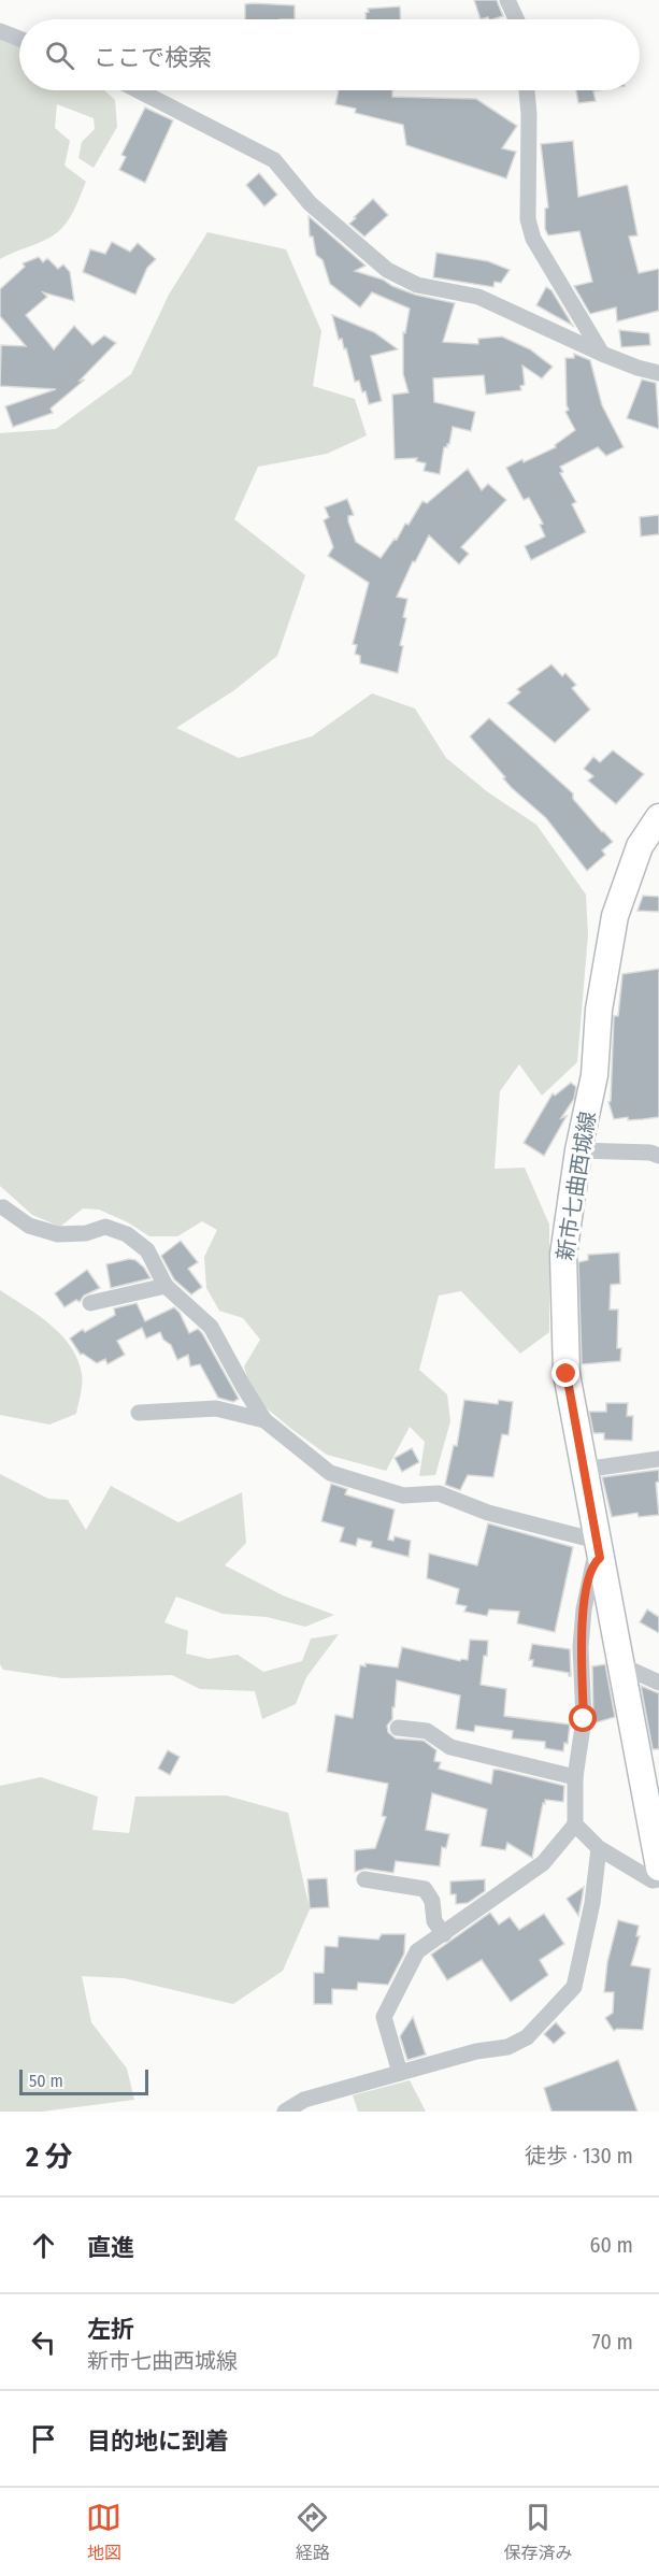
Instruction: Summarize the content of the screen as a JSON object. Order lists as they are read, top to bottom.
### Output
{
  "streets": {
    "main road": ["新市七曲西城線"]
  },
  "scale_bar": "50 m",
  "page": {
    "search": "ここで検索",
    "scale": "50 m",
    "heading": ["2 分", "徒歩 · 130 m"],
    "list": [
      ["直進", "60 m"],
      ["左折", "新市七曲西城線", "70 m"],
      "目的地に到着"
    ],
    "nav": ["地図", "経路", "保存済み"]
  }
}
